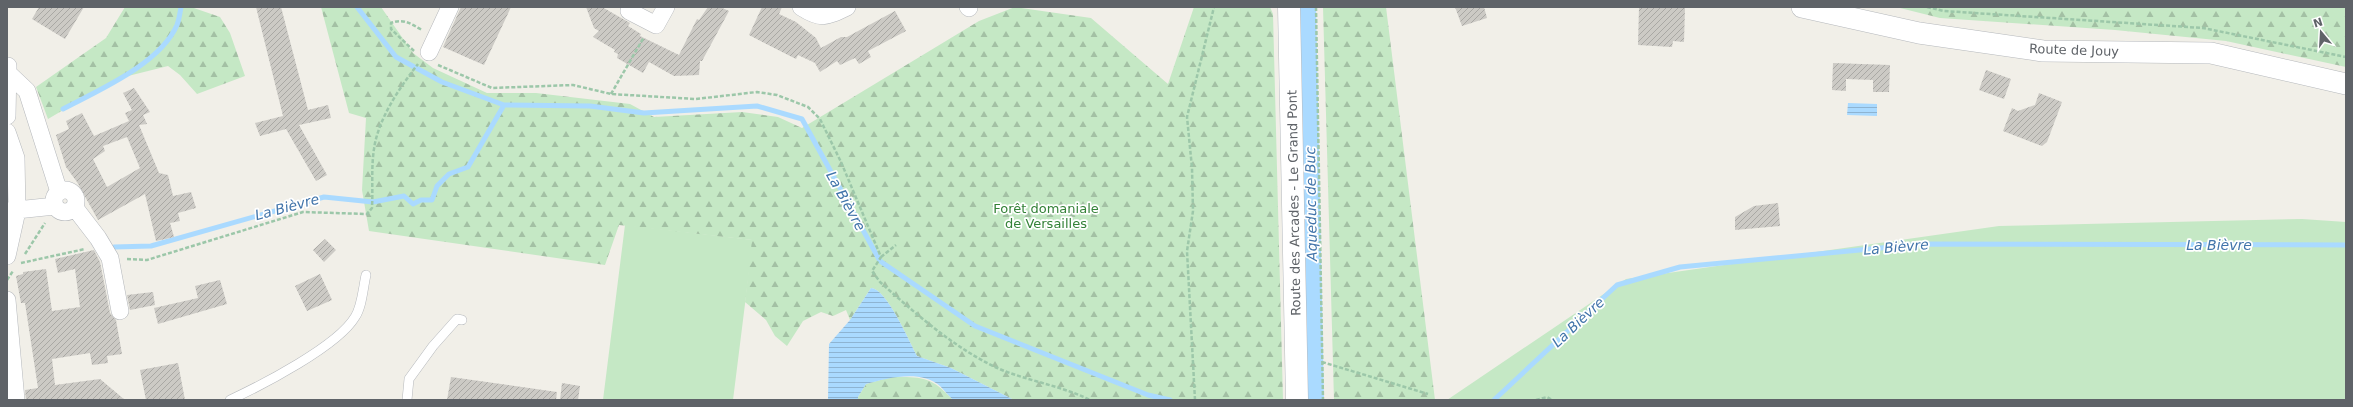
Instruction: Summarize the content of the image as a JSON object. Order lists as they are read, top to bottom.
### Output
{
  "streets": {
    "main road": ["Route des Arcades - Le Grand Pont"],
    "street": ["Route de Jouy"]
  },
  "water": ["La Bièvre", "Aqueduc de Buc"],
  "parks": ["Forêt domaniale de Versailles"],
  "north": "top"
}
